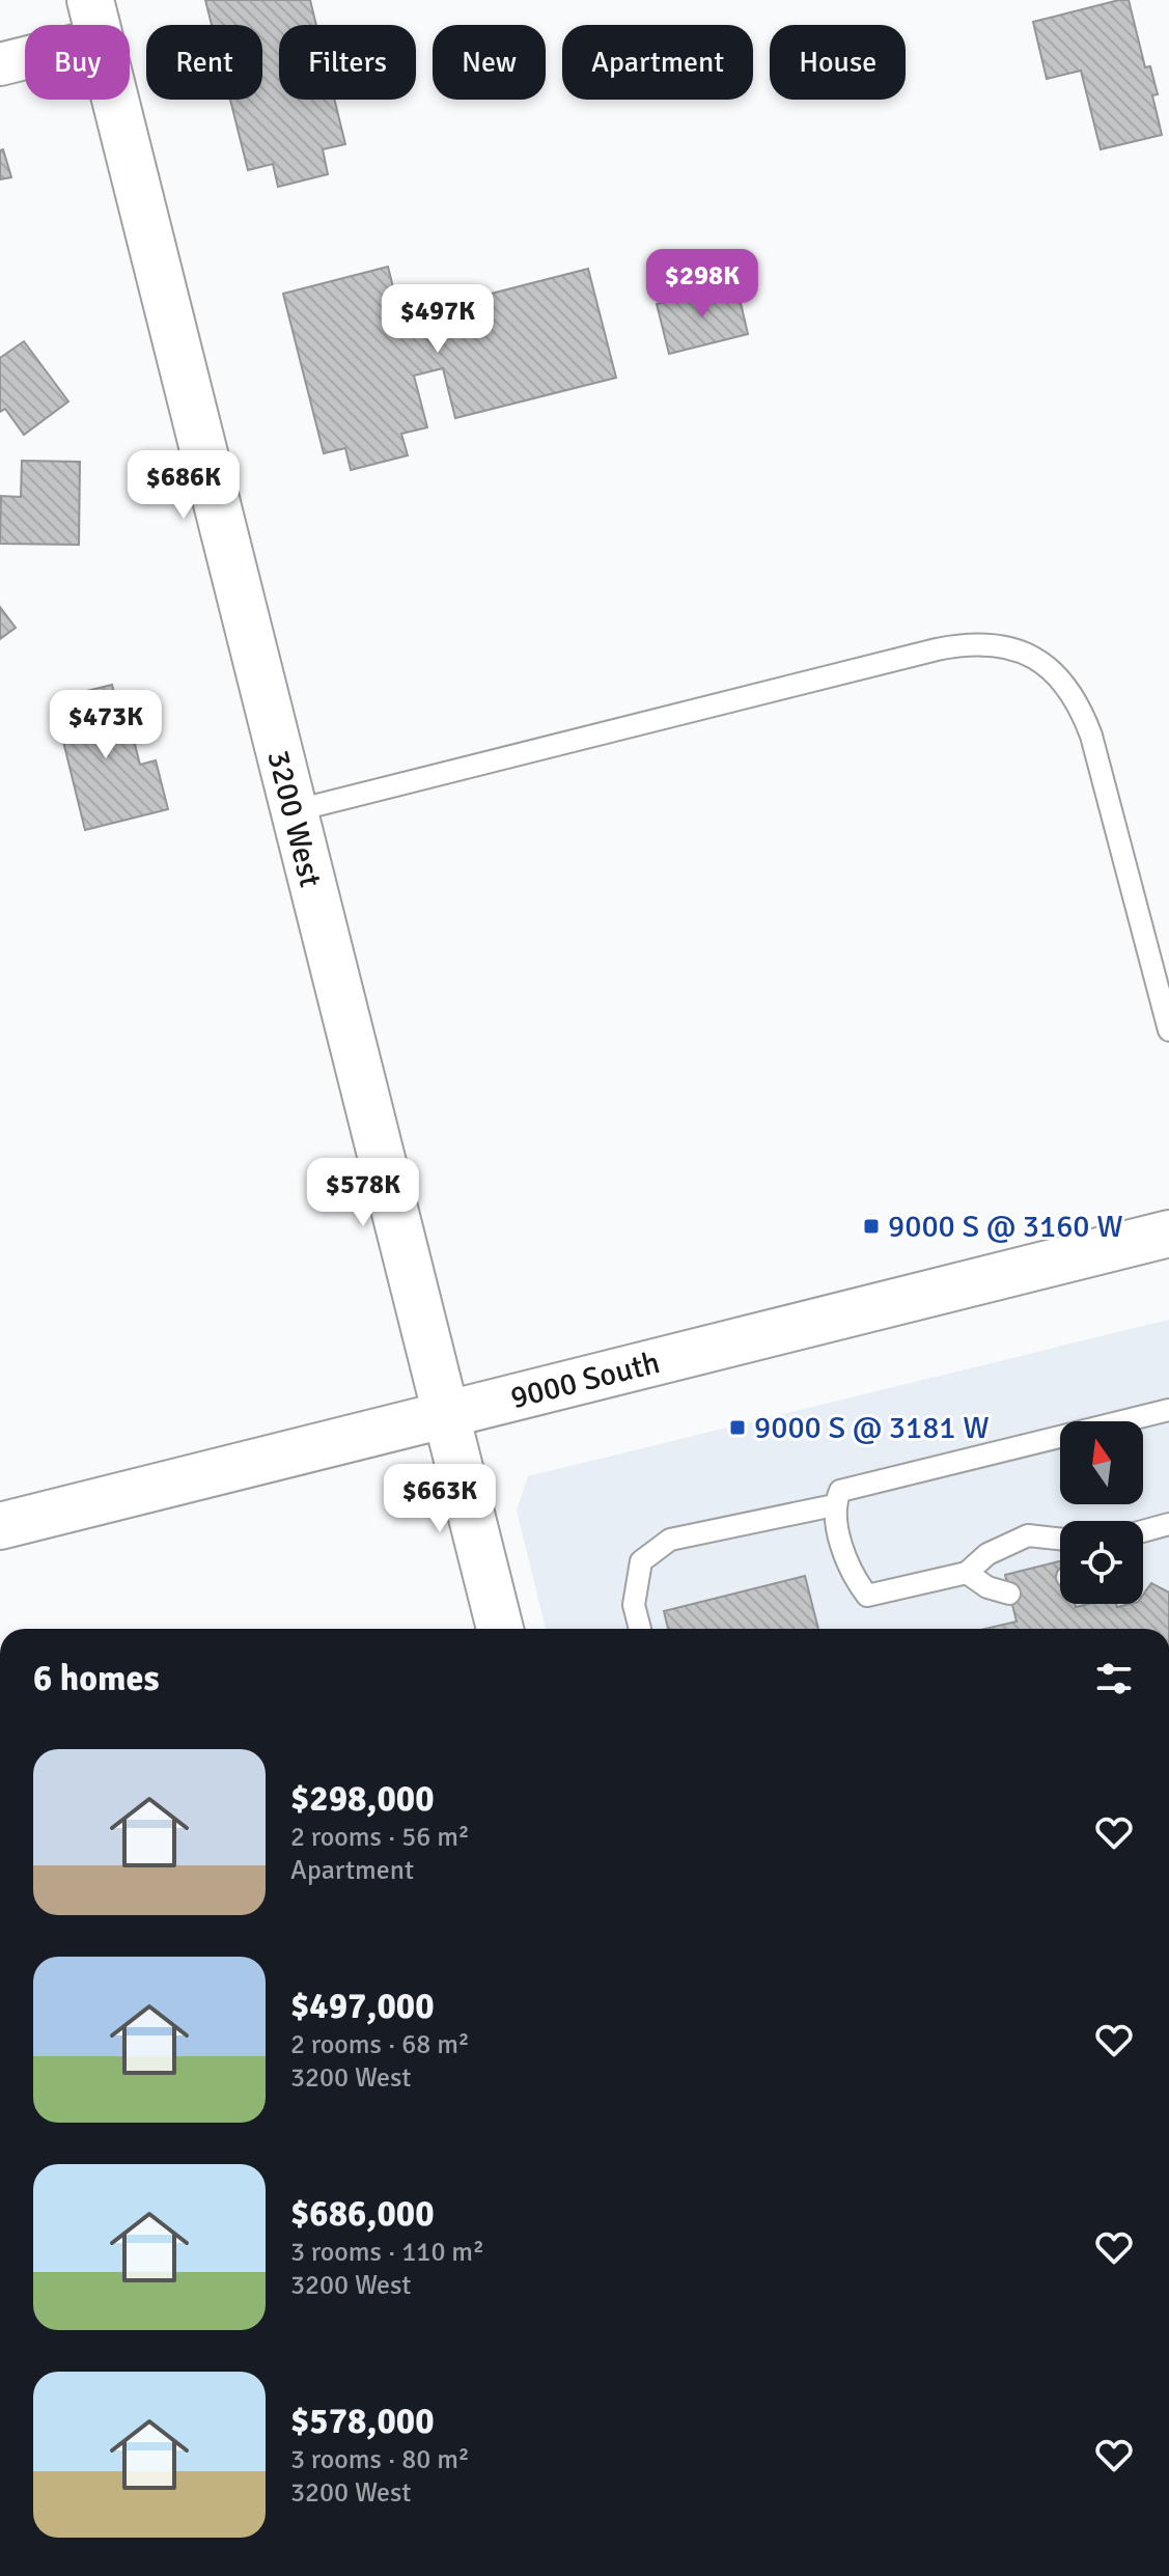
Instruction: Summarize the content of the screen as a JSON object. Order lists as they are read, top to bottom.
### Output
{
  "streets": {
    "street": ["3200 West", "9000 South"]
  },
  "crossings": [
    ["3200 West", "9000 South"]
  ],
  "places": {
    "transit": ["9000 S @ 3160 W", "9000 S @ 3181 W"]
  },
  "north": "top",
  "page": {
    "chip": [
      "Buy",
      "Rent",
      "Filters",
      "New",
      "Apartment",
      "House"
    ],
    "price": [
      "$298K",
      "$497K",
      "$686K",
      "$473K",
      "$578K",
      "$663K"
    ],
    "heading": "6 homes",
    "list": [
      {
        "name": "$298,000",
        "note": "2 rooms · 56 m² · Apartment"
      },
      {
        "name": "$497,000",
        "note": "2 rooms · 68 m² · 3200 West"
      },
      {
        "name": "$686,000",
        "note": "3 rooms · 110 m² · 3200 West"
      },
      {
        "name": "$578,000",
        "note": "3 rooms · 80 m² · 3200 West"
      }
    ]
  }
}
